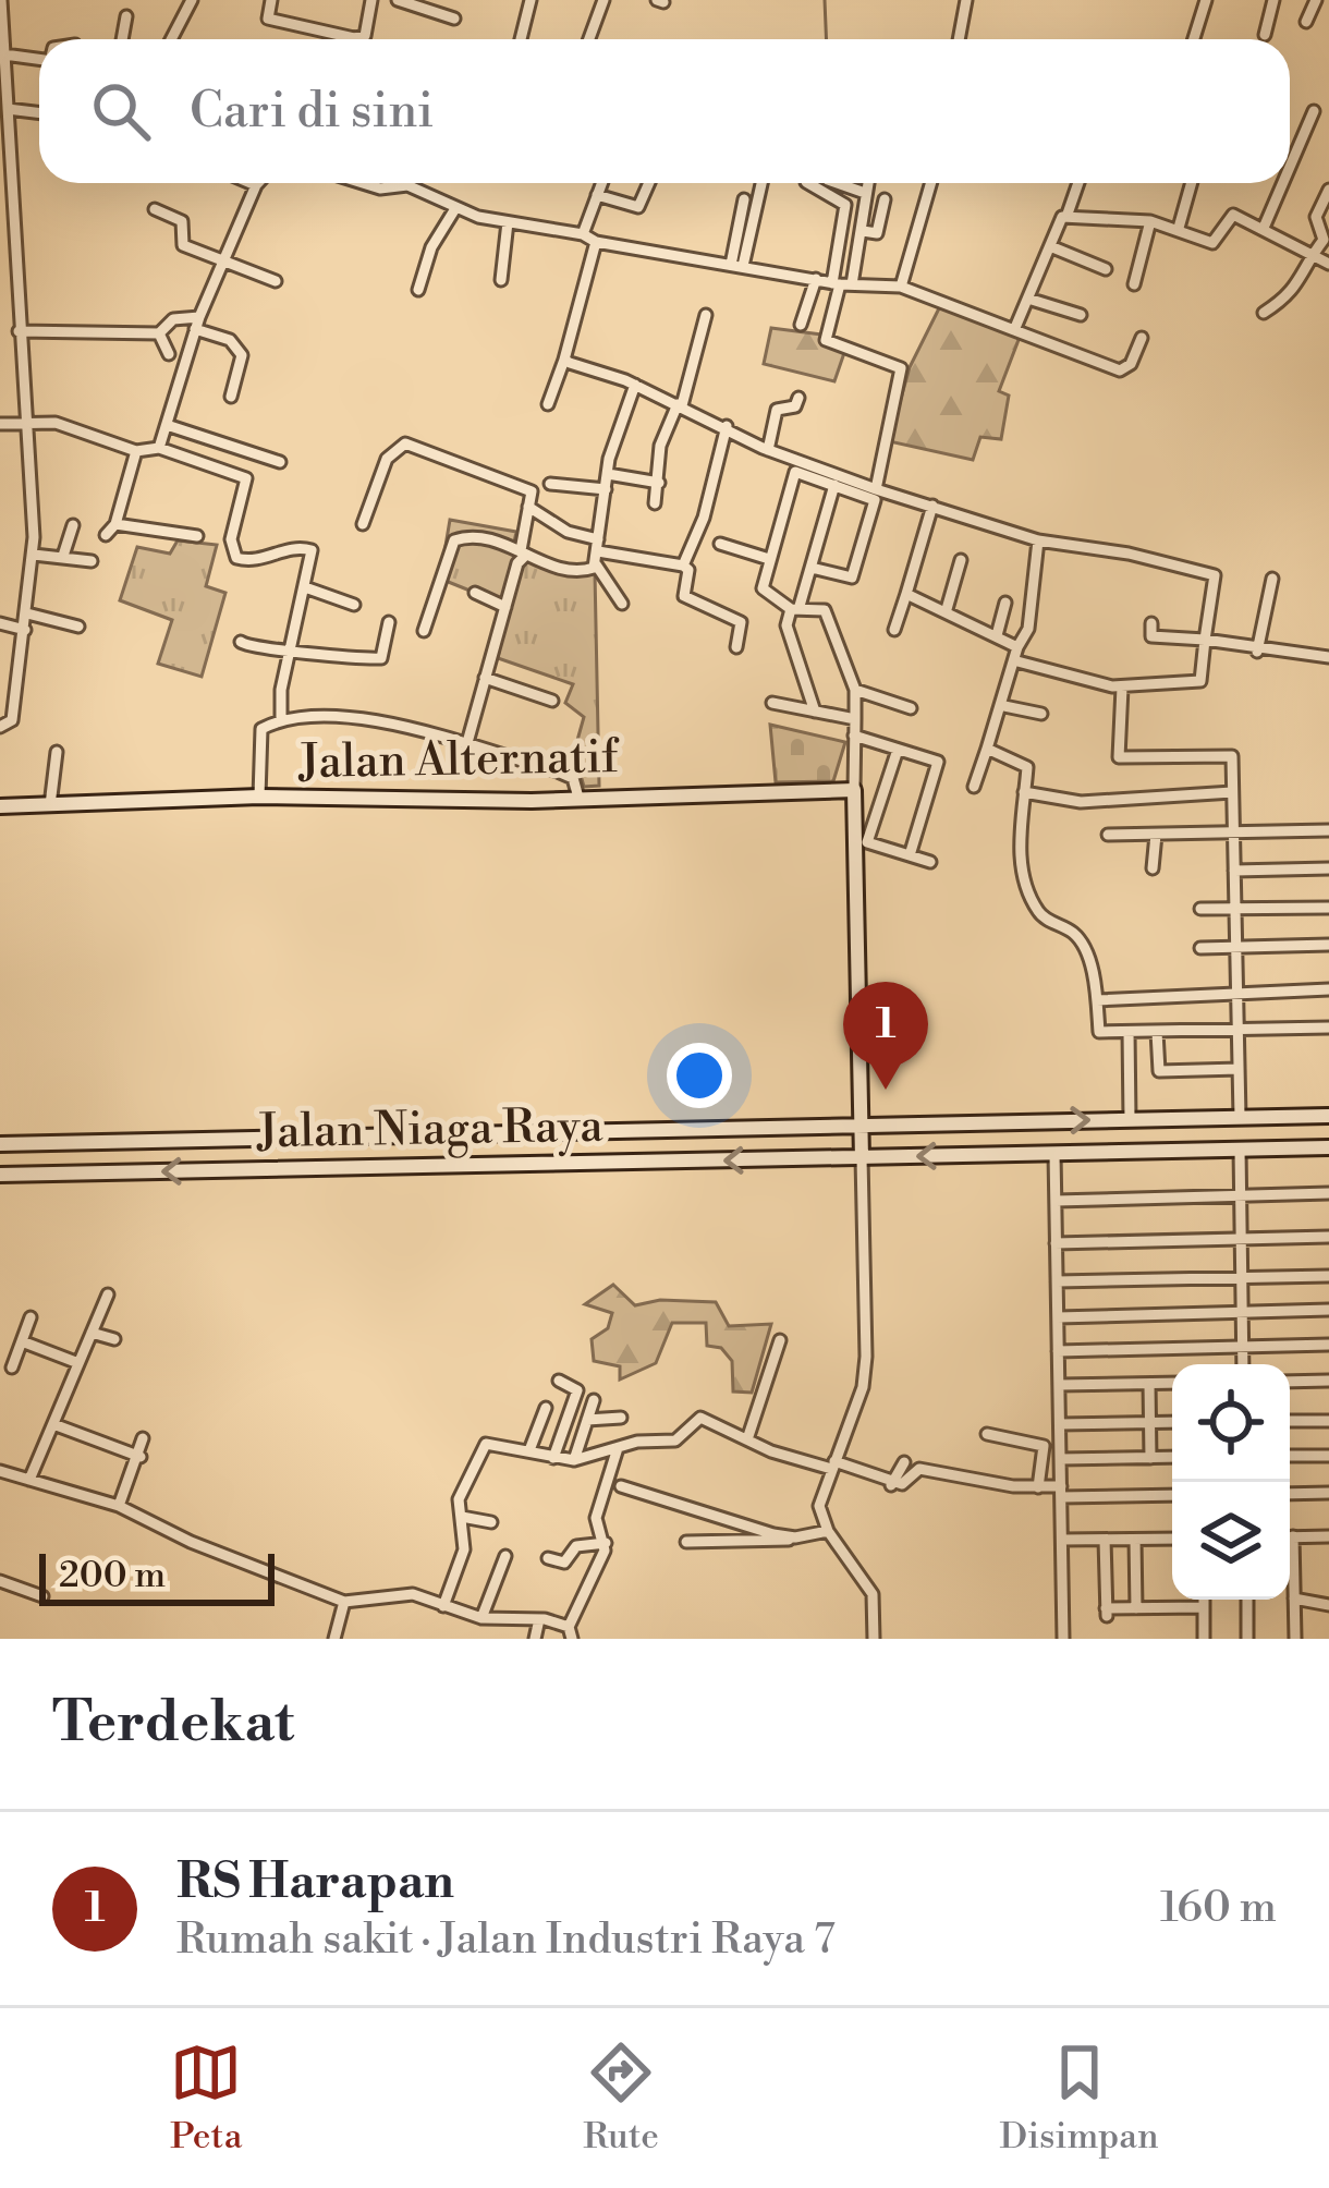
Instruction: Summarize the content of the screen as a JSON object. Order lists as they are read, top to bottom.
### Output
{
  "streets": {
    "main road": ["Jalan Alternatif", "Jalan Niaga Raya"]
  },
  "scale_bar": "200 m",
  "page": {
    "search": "Cari di sini",
    "pins": "1",
    "scale": "200 m",
    "heading": "Terdekat",
    "list": [
      {
        "mark": "1",
        "name": "RS Harapan",
        "note": "Rumah sakit · Jalan Industri Raya 7",
        "value": "160 m"
      }
    ],
    "nav": ["Peta", "Rute", "Disimpan"]
  }
}
